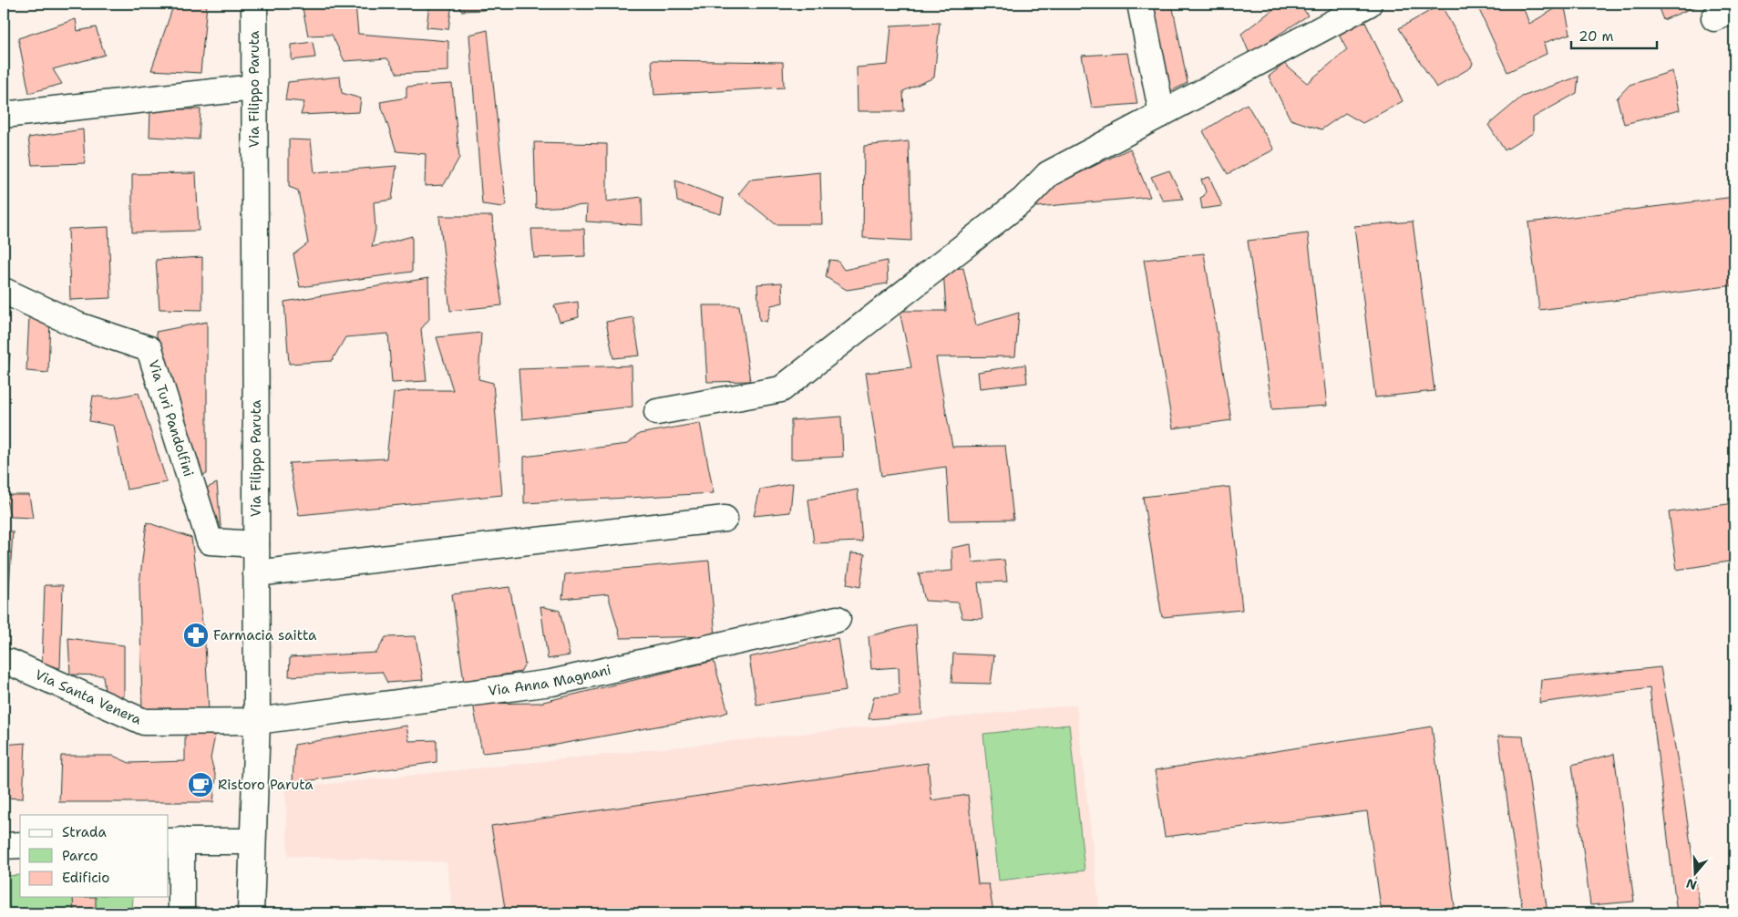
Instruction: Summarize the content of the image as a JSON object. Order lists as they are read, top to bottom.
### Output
{
  "streets": {
    "street": [
      "Via Filippo Paruta",
      "Via Turi Pandolfini",
      "Via Anna Magnani",
      "Via Santa Venera"
    ]
  },
  "crossings": [
    ["Via Filippo Paruta", "Via Turi Pandolfini"],
    ["Via Filippo Paruta", "Via Anna Magnani"],
    ["Via Filippo Paruta", "Via Santa Venera"],
    ["Via Anna Magnani", "Via Santa Venera"]
  ],
  "places": {
    "pharmacy": ["Farmacia saitta"],
    "cafe": ["Ristoro Paruta"]
  },
  "legend": ["Strada", "Parco", "Edificio"],
  "scale_bar": "20 m",
  "north": "bottom"
}
